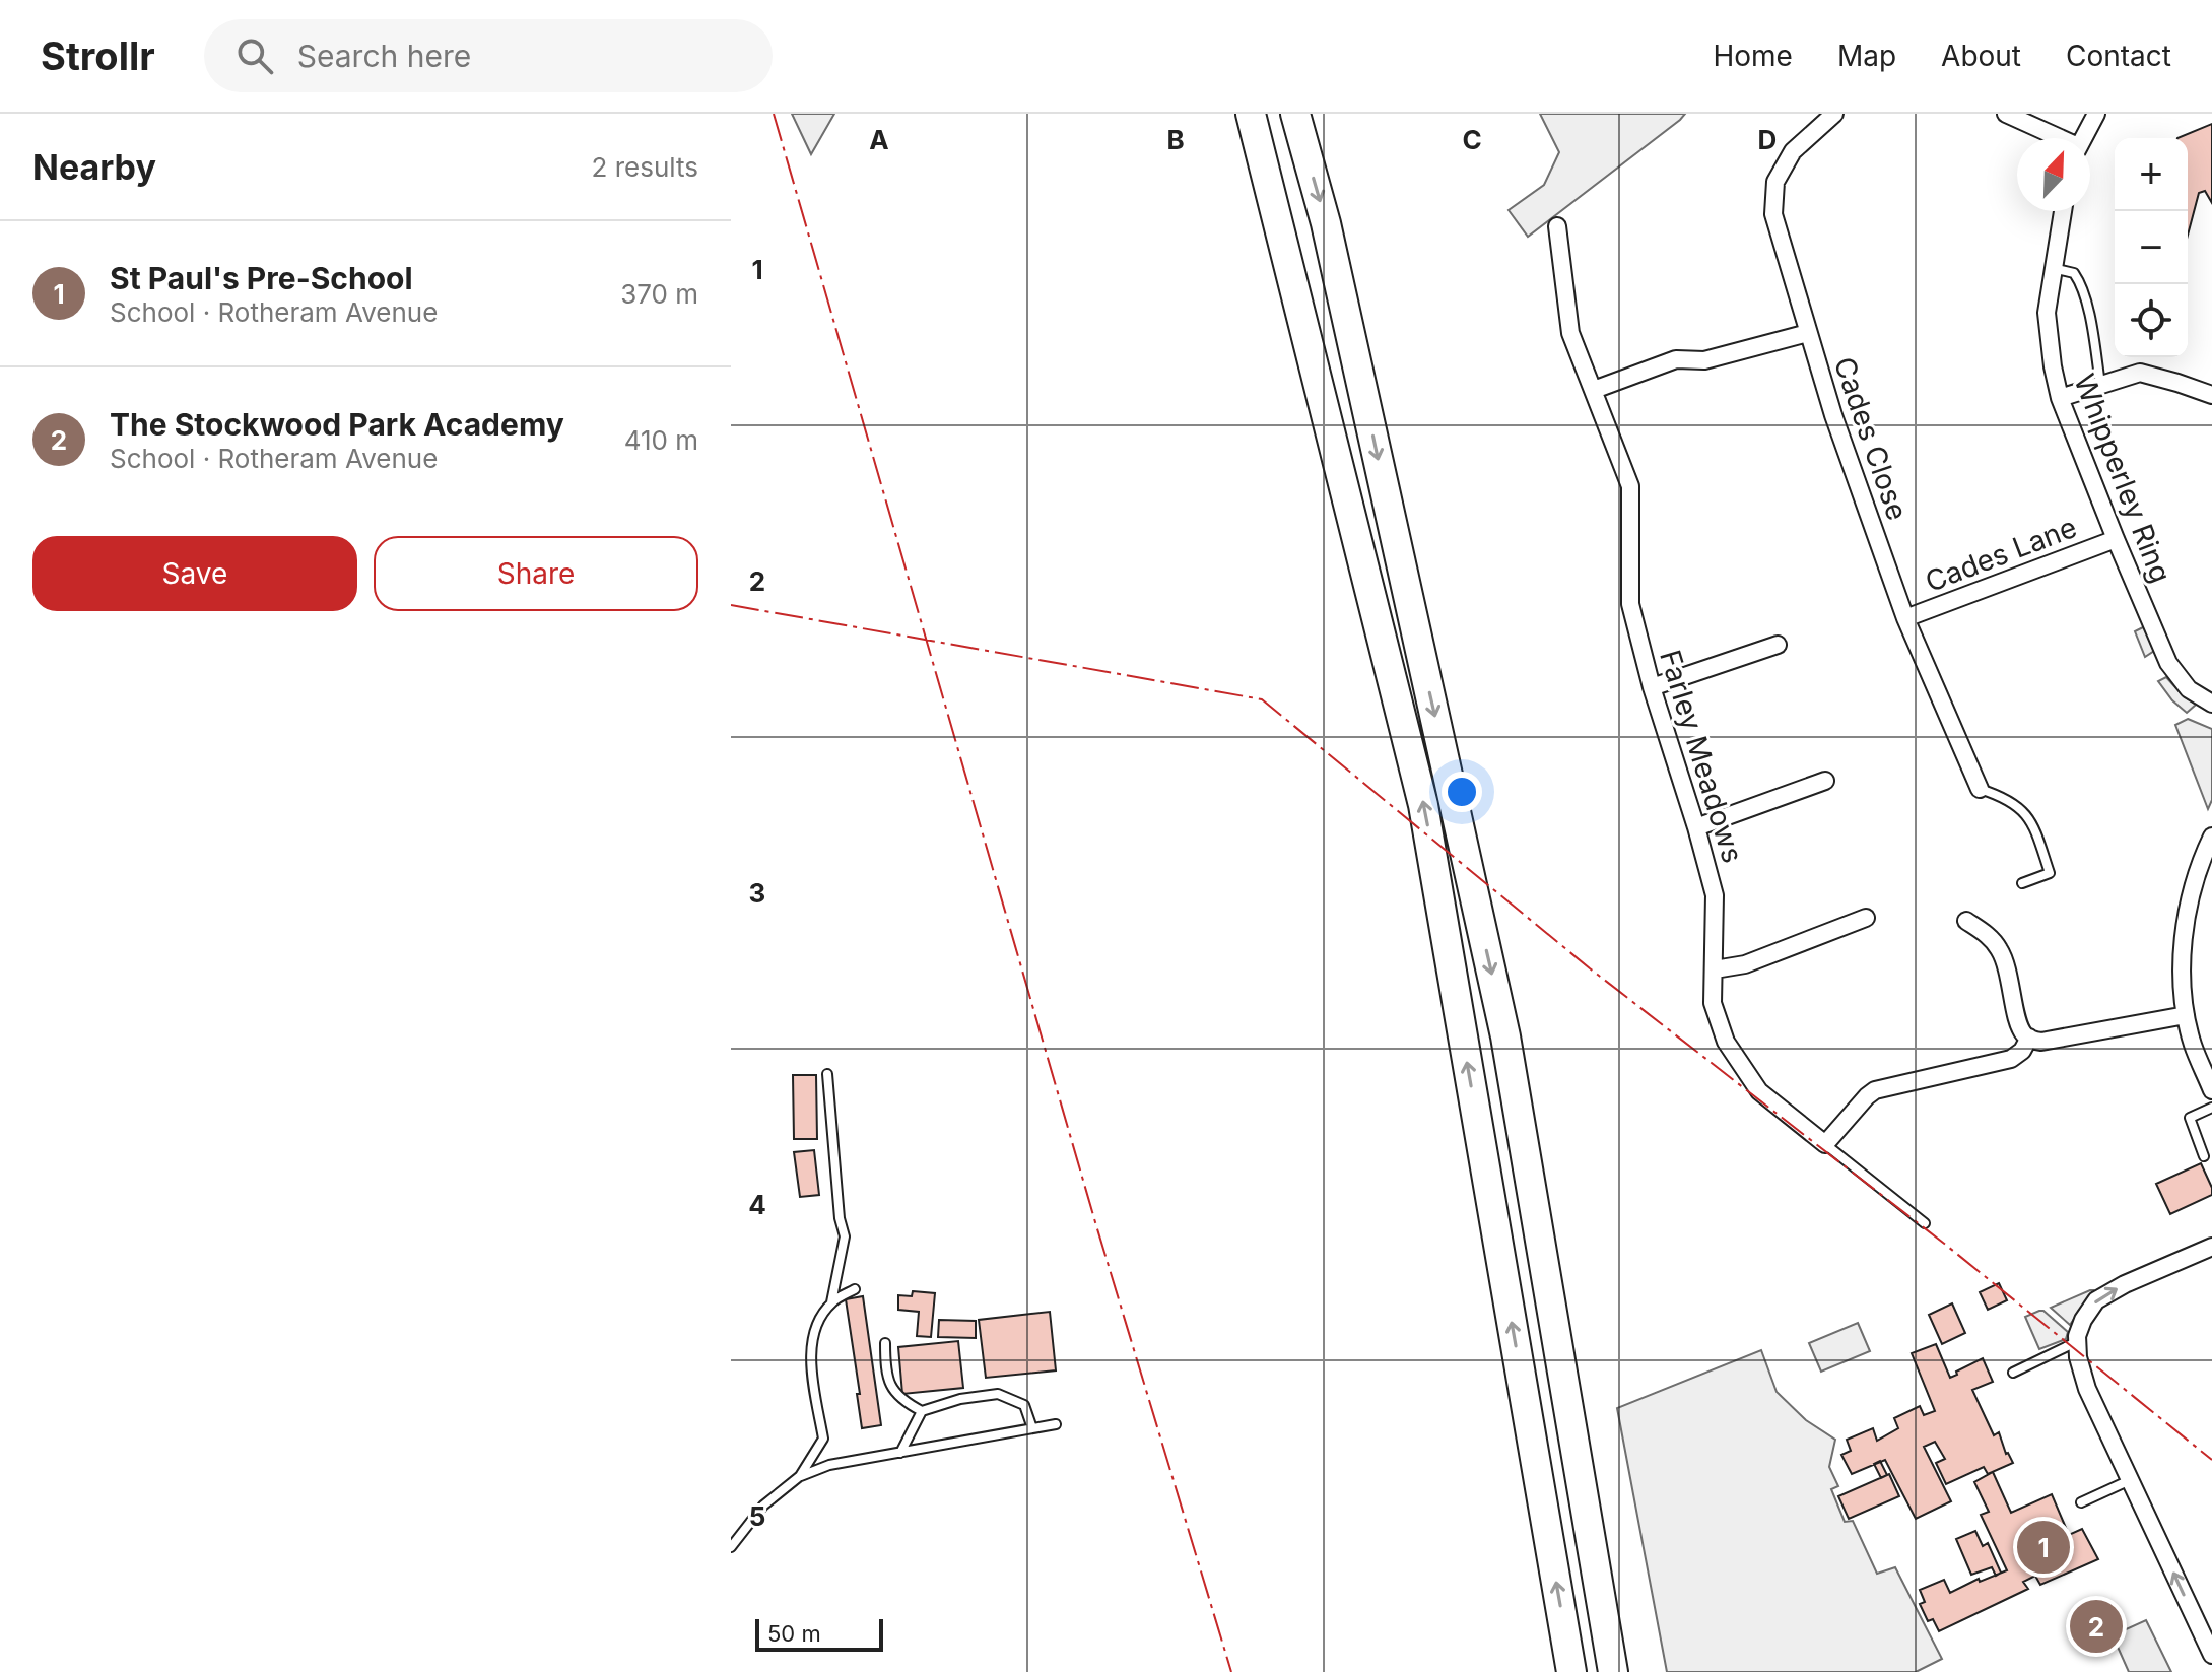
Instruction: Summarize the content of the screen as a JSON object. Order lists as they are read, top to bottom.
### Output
{
  "streets": {
    "street": [
      "Cades Close",
      "Whipperley Ring",
      "Cades Lane",
      "Farley Meadows"
    ]
  },
  "crossings": [
    ["Cades Close", "Cades Lane"],
    ["Whipperley Ring", "Cades Lane"]
  ],
  "scale_bar": "50 m",
  "north": "top right",
  "page": {
    "header": "Strollr",
    "search": "Search here",
    "nav": [
      "Home",
      "Map",
      "About",
      "Contact"
    ],
    "heading": ["Nearby", "2 results"],
    "map_buttons": ["+", "−"],
    "list": [
      {
        "mark": "1",
        "name": "St Paul's Pre-School",
        "note": "School · Rotheram Avenue",
        "value": "370 m"
      },
      {
        "mark": "2",
        "name": "The Stockwood Park Academy",
        "note": "School · Rotheram Avenue",
        "value": "410 m"
      }
    ],
    "buttons": ["Save", "Share"],
    "pins": ["1", "2"],
    "scale": "50 m"
  },
  "grid": {
    "columns": [
      "A",
      "B",
      "C",
      "D"
    ],
    "rows": [
      "1",
      "2",
      "3",
      "4",
      "5"
    ]
  }
}
